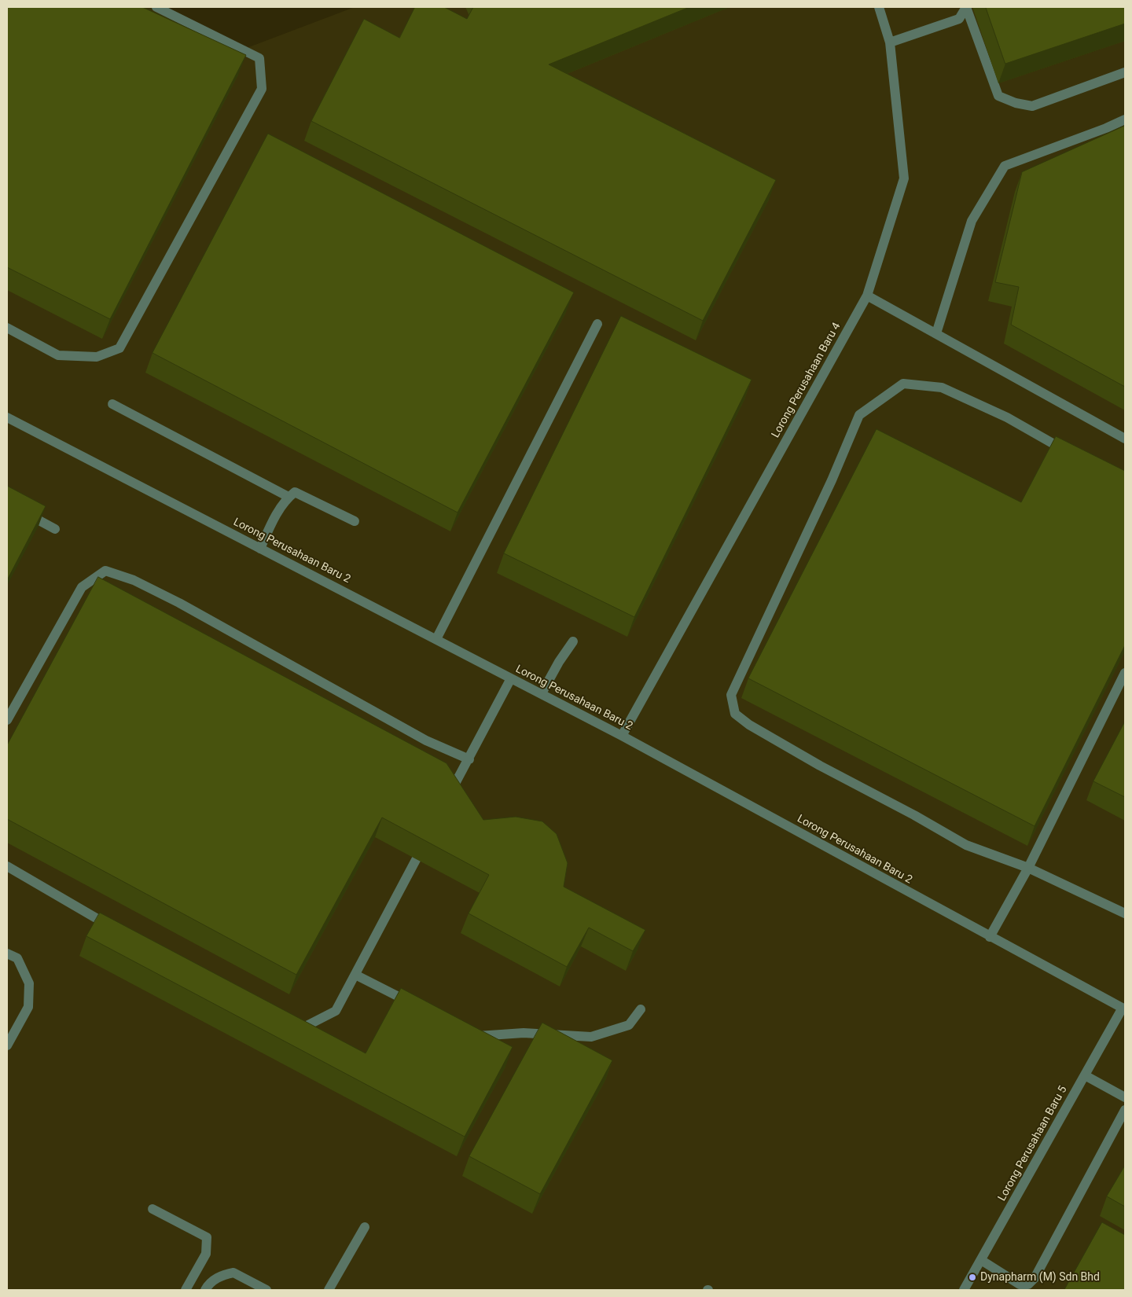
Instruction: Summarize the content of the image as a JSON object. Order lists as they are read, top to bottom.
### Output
{
  "streets": {
    "street": ["Lorong Perusahaan Baru 4", "Lorong Perusahaan Baru 2", "Lorong Perusahaan Baru 5"]
  },
  "crossings": [
    ["Lorong Perusahaan Baru 4", "Lorong Perusahaan Baru 2"],
    ["Lorong Perusahaan Baru 2", "Lorong Perusahaan Baru 5"]
  ],
  "places": ["Dynapharm (M) Sdn Bhd"]
}
